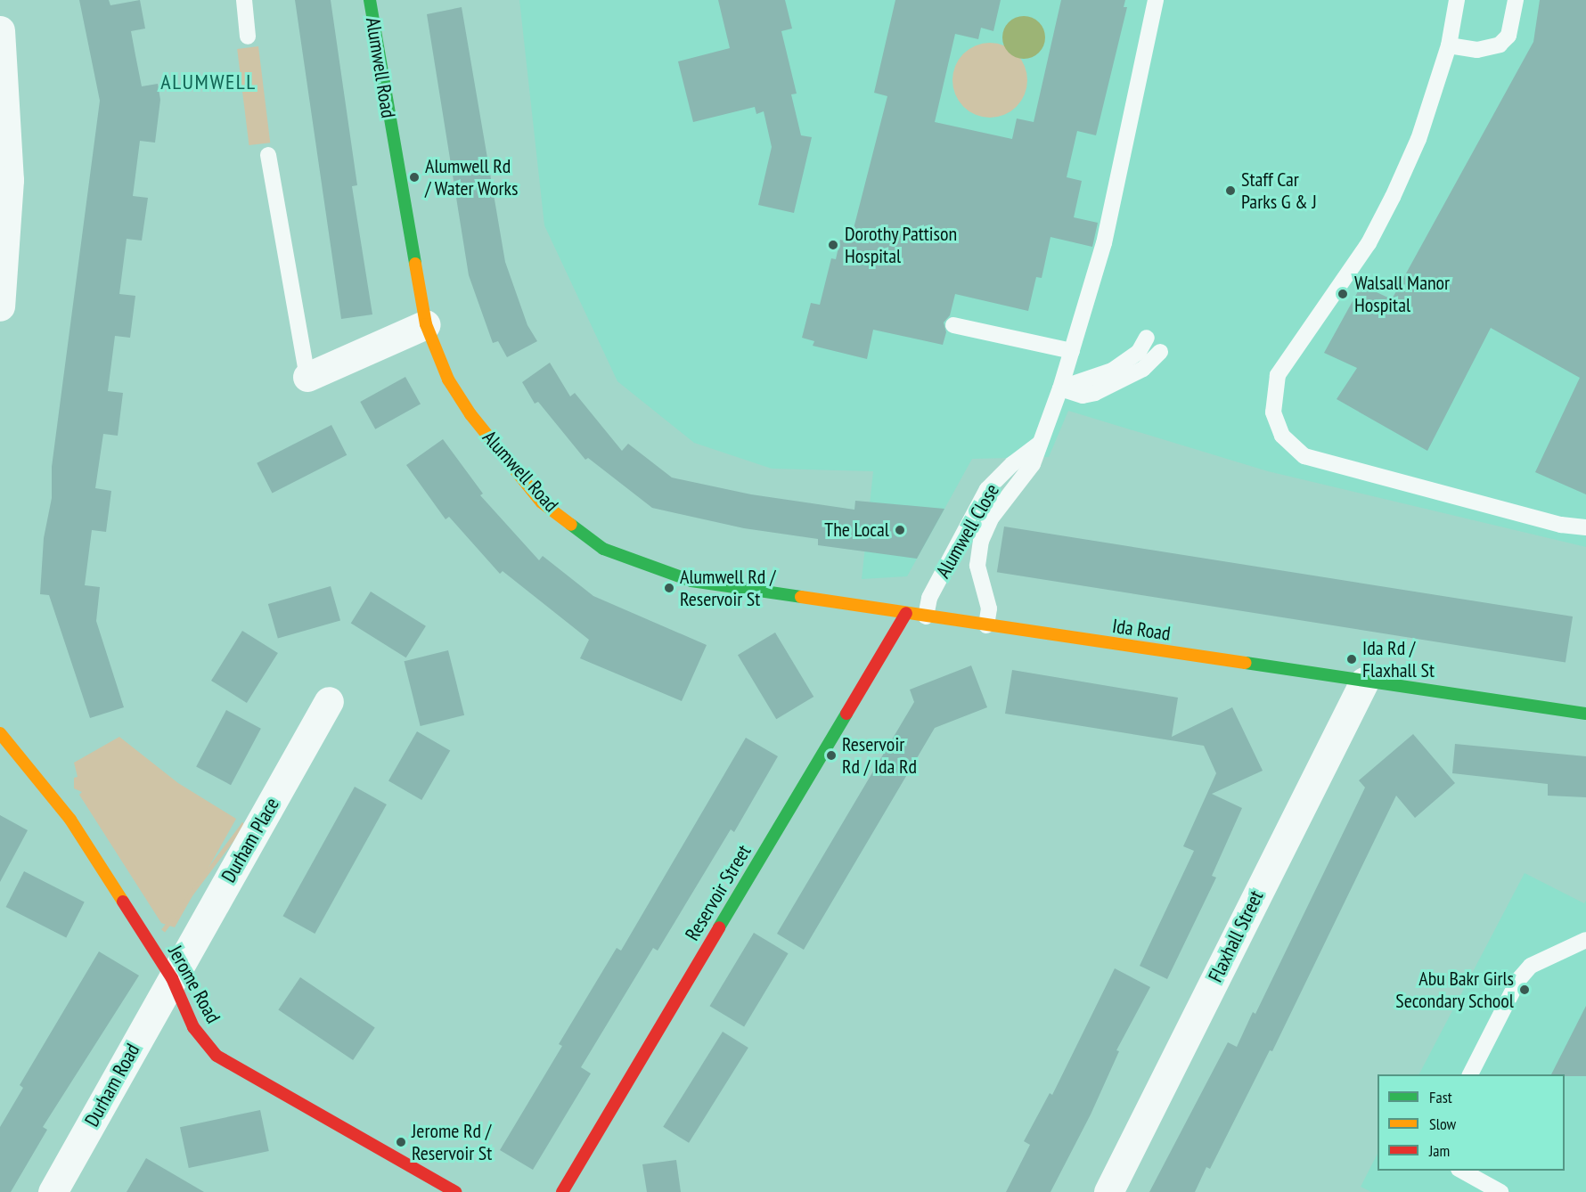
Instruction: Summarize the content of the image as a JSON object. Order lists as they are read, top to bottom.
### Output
{
  "streets": {
    "street": [
      "Alumwell Road",
      "Ida Road",
      "Durham Place",
      "Reservoir Street",
      "Flaxhall Street",
      "Jerome Road",
      "Durham Road"
    ],
    "lane": ["Alumwell Close"]
  },
  "crossings": [
    ["Alumwell Road", "Ida Road"],
    ["Alumwell Close", "Ida Road"],
    ["Ida Road", "Reservoir Street"],
    ["Ida Road", "Flaxhall Street"],
    ["Durham Place", "Jerome Road"],
    ["Durham Place", "Durham Road"],
    ["Jerome Road", "Durham Road"]
  ],
  "districts": ["ALUMWELL"],
  "places": [
    "Alumwell Rd / Water Works",
    "Staff Car Parks G & J",
    "Dorothy Pattison Hospital",
    "Walsall Manor Hospital",
    "The Local",
    "Alumwell Rd / Reservoir St",
    "Ida Rd / Flaxhall St",
    "Reservoir Rd / Ida Rd",
    "Abu Bakr Girls Secondary School",
    "Jerome Rd / Reservoir St"
  ],
  "legend": ["Fast", "Slow", "Jam"]
}
